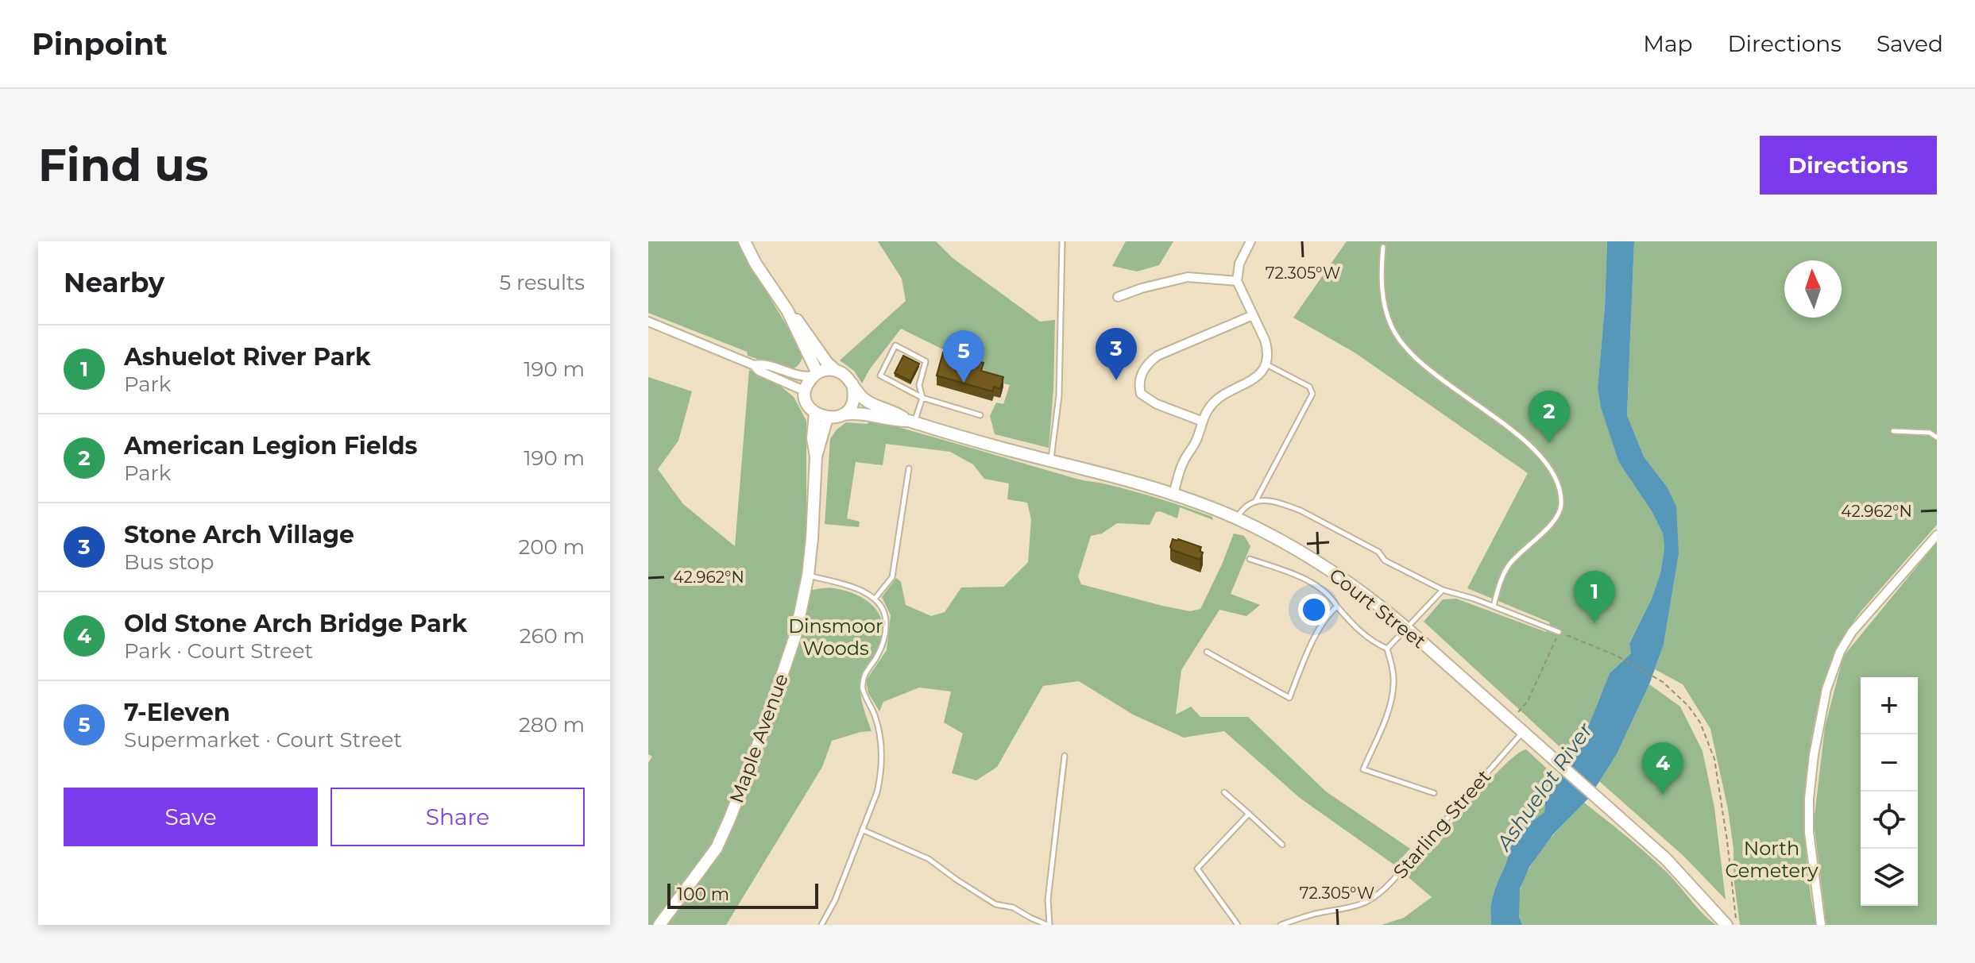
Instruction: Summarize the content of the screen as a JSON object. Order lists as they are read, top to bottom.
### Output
{
  "streets": {
    "main road": ["Court Street", "Maple Avenue"],
    "lane": ["Starling Street"]
  },
  "crossings": [
    ["Court Street", "Maple Avenue"],
    ["Court Street", "Starling Street"]
  ],
  "water": ["Ashuelot River"],
  "parks": ["Dinsmoor Woods", "North Cemetery"],
  "scale_bar": "100 m",
  "north": "top",
  "page": {
    "header": "Pinpoint",
    "nav": ["Map", "Directions", "Saved"],
    "buttons": [
      "Directions",
      ["Save", "Share"]
    ],
    "title": "Find us",
    "heading": ["Nearby", "5 results"],
    "list": [
      {
        "mark": "1",
        "name": "Ashuelot River Park",
        "note": "Park",
        "value": "190 m"
      },
      {
        "mark": "2",
        "name": "American Legion Fields",
        "note": "Park",
        "value": "190 m"
      },
      {
        "mark": "3",
        "name": "Stone Arch Village",
        "note": "Bus stop",
        "value": "200 m"
      },
      {
        "mark": "4",
        "name": "Old Stone Arch Bridge Park",
        "note": "Park · Court Street",
        "value": "260 m"
      },
      {
        "mark": "5",
        "name": "7-Eleven",
        "note": "Supermarket · Court Street",
        "value": "280 m"
      }
    ],
    "pins": [
      "3",
      "5",
      "2",
      "1",
      "4"
    ],
    "map_buttons": ["+", "−"],
    "scale": "100 m"
  },
  "coordinates": ["72.305°W", "42.962°N"]
}
